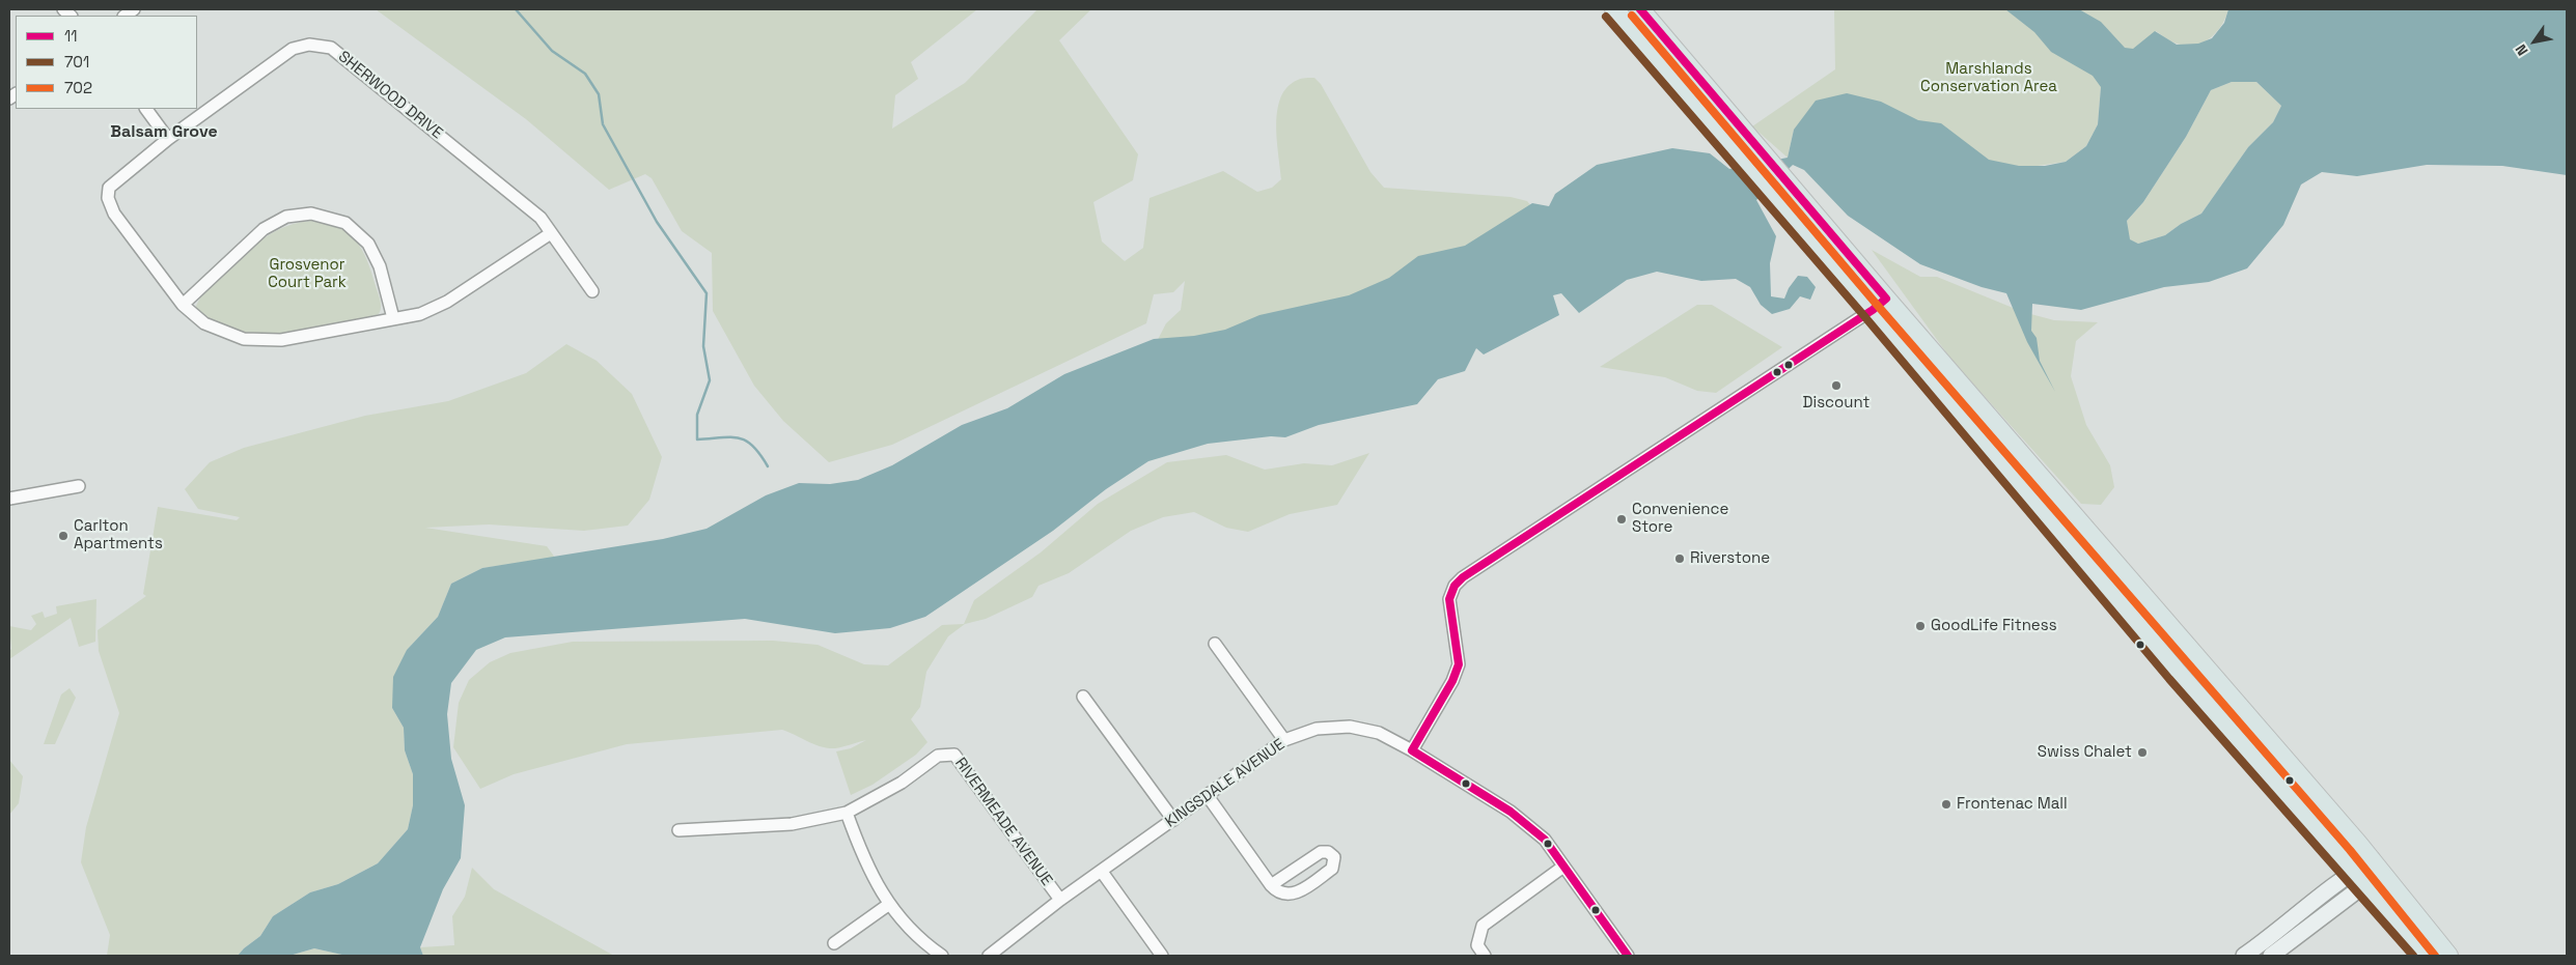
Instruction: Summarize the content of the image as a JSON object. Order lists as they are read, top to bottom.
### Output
{
  "streets": {
    "street": ["SHERWOOD DRIVE", "KINGSDALE AVENUE", "RIVERMEADE AVENUE"]
  },
  "crossings": [
    ["KINGSDALE AVENUE", "RIVERMEADE AVENUE"]
  ],
  "districts": ["Balsam Grove"],
  "parks": ["Marshlands Conservation Area", "Grosvenor Court Park"],
  "places": [
    "Discount",
    "Convenience Store",
    "Carlton Apartments",
    "Riverstone",
    "GoodLife Fitness",
    "Swiss Chalet",
    "Frontenac Mall"
  ],
  "lines": ["transit line 11", "transit line 702", "transit line 701"],
  "legend": ["11", "701", "702"],
  "north": "bottom left"
}
